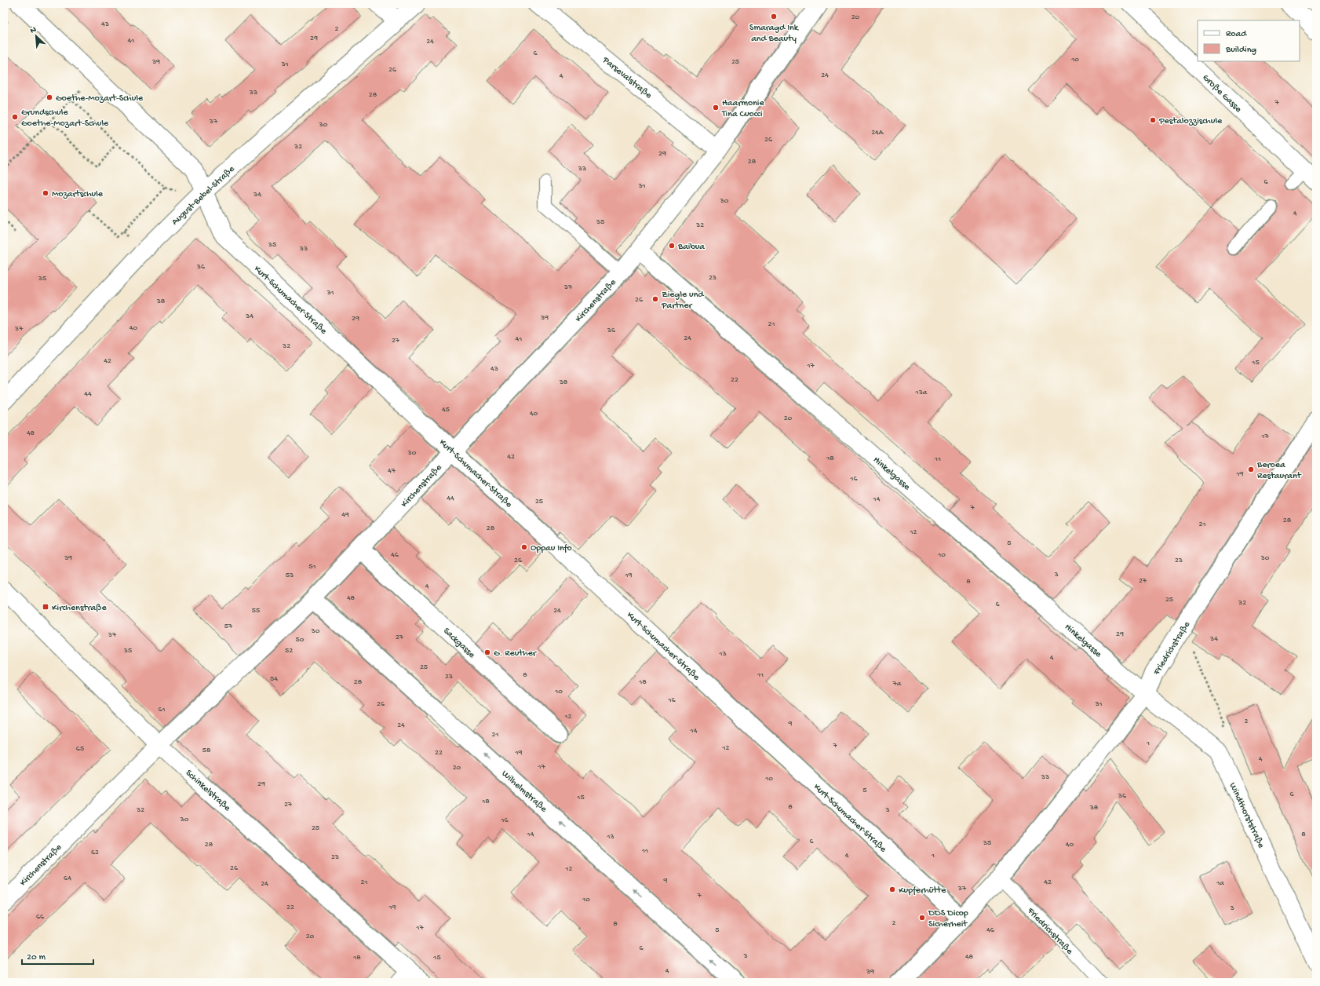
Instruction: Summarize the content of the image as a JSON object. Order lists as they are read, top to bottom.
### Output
{
  "streets": {
    "street": [
      "Parsevalstraße",
      "Große Gasse",
      "August-Bebel-Straße",
      "Kurt-Schumacher-Straße",
      "Kirchenstraße",
      "Hinkelgasse",
      "Sackgasse",
      "Friedrichstraße",
      "Schinkelstraße",
      "Wilhelmstraße",
      "Windthorststraße"
    ]
  },
  "crossings": [
    ["Parsevalstraße", "Kirchenstraße"],
    ["August-Bebel-Straße", "Kurt-Schumacher-Straße"],
    ["Kurt-Schumacher-Straße", "Kirchenstraße"],
    ["Kurt-Schumacher-Straße", "Friedrichstraße"],
    ["Kirchenstraße", "Hinkelgasse"],
    ["Kirchenstraße", "Sackgasse"],
    ["Kirchenstraße", "Schinkelstraße"],
    ["Kirchenstraße", "Wilhelmstraße"],
    ["Hinkelgasse", "Friedrichstraße"],
    ["Hinkelgasse", "Windthorststraße"],
    ["Friedrichstraße", "Windthorststraße"]
  ],
  "one_way": ["Wilhelmstraße"],
  "places": {
    "other": [
      "Smaragd Ink and Beauty",
      "Goethe-Mozart-Schule",
      "Haarmonie Tina Cuocci",
      "Grundschule Goethe-Mozart-Schule",
      "Pestalozzischule",
      "Mozartschule",
      "Baibua",
      "Ziegle und Partner",
      "Beroea Restaurant",
      "Oppau Info",
      "G. Reuther",
      "Kupferhütte",
      "DDS Dicop Sicherheit"
    ],
    "transit": ["Kirchenstraße"]
  },
  "house_numbers": [
    "20",
    "43",
    "2",
    "29",
    "41",
    "24",
    "6",
    "10",
    "39",
    "25",
    "31",
    "26",
    "24",
    "4",
    "33",
    "28",
    "7",
    "37",
    "30",
    "24A",
    "26",
    "32",
    "29",
    "28",
    "33",
    "6",
    "31",
    "34",
    "30",
    "4",
    "35",
    "32",
    "35",
    "33",
    "36",
    "23",
    "35",
    "37",
    "31",
    "26",
    "38",
    "34",
    "39",
    "29",
    "21",
    "40",
    "37",
    "36",
    "24",
    "41",
    "27",
    "32",
    "42",
    "15",
    "17",
    "43",
    "22",
    "38",
    "13a",
    "44",
    "45",
    "40",
    "20",
    "48",
    "17",
    "30",
    "42",
    "18",
    "11",
    "47",
    "19",
    "16",
    "44",
    "14",
    "25",
    "7",
    "49",
    "28",
    "21",
    "28",
    "12",
    "5",
    "46",
    "10",
    "39",
    "30",
    "26",
    "23",
    "51",
    "3",
    "53",
    "19",
    "27",
    "8",
    "4",
    "48",
    "25",
    "32",
    "6",
    "55",
    "24",
    "57",
    "30",
    "29",
    "37",
    "27",
    "34",
    "50",
    "35",
    "52",
    "13",
    "4",
    "25",
    "8",
    "11",
    "23",
    "54",
    "28",
    "18",
    "7a",
    "10",
    "16",
    "26",
    "31",
    "61",
    "12",
    "2",
    "9",
    "24",
    "14",
    "21",
    "1",
    "7",
    "12",
    "65",
    "58",
    "22",
    "19",
    "4",
    "17",
    "20",
    "33",
    "10",
    "29",
    "5",
    "6",
    "36",
    "15",
    "18",
    "27",
    "8",
    "38",
    "32",
    "3",
    "30",
    "16",
    "25",
    "14",
    "8",
    "13",
    "6",
    "35",
    "28",
    "40",
    "11",
    "62",
    "4",
    "1",
    "23",
    "26",
    "12",
    "64",
    "9",
    "21",
    "42",
    "1a",
    "24",
    "37",
    "7",
    "10",
    "22",
    "19",
    "3",
    "66",
    "2",
    "8",
    "17",
    "5",
    "46",
    "20",
    "6",
    "3",
    "48",
    "18",
    "15",
    "4",
    "39"
  ],
  "legend": ["Road", "Building"],
  "scale_bar": "20 m",
  "north": "top left"
}
